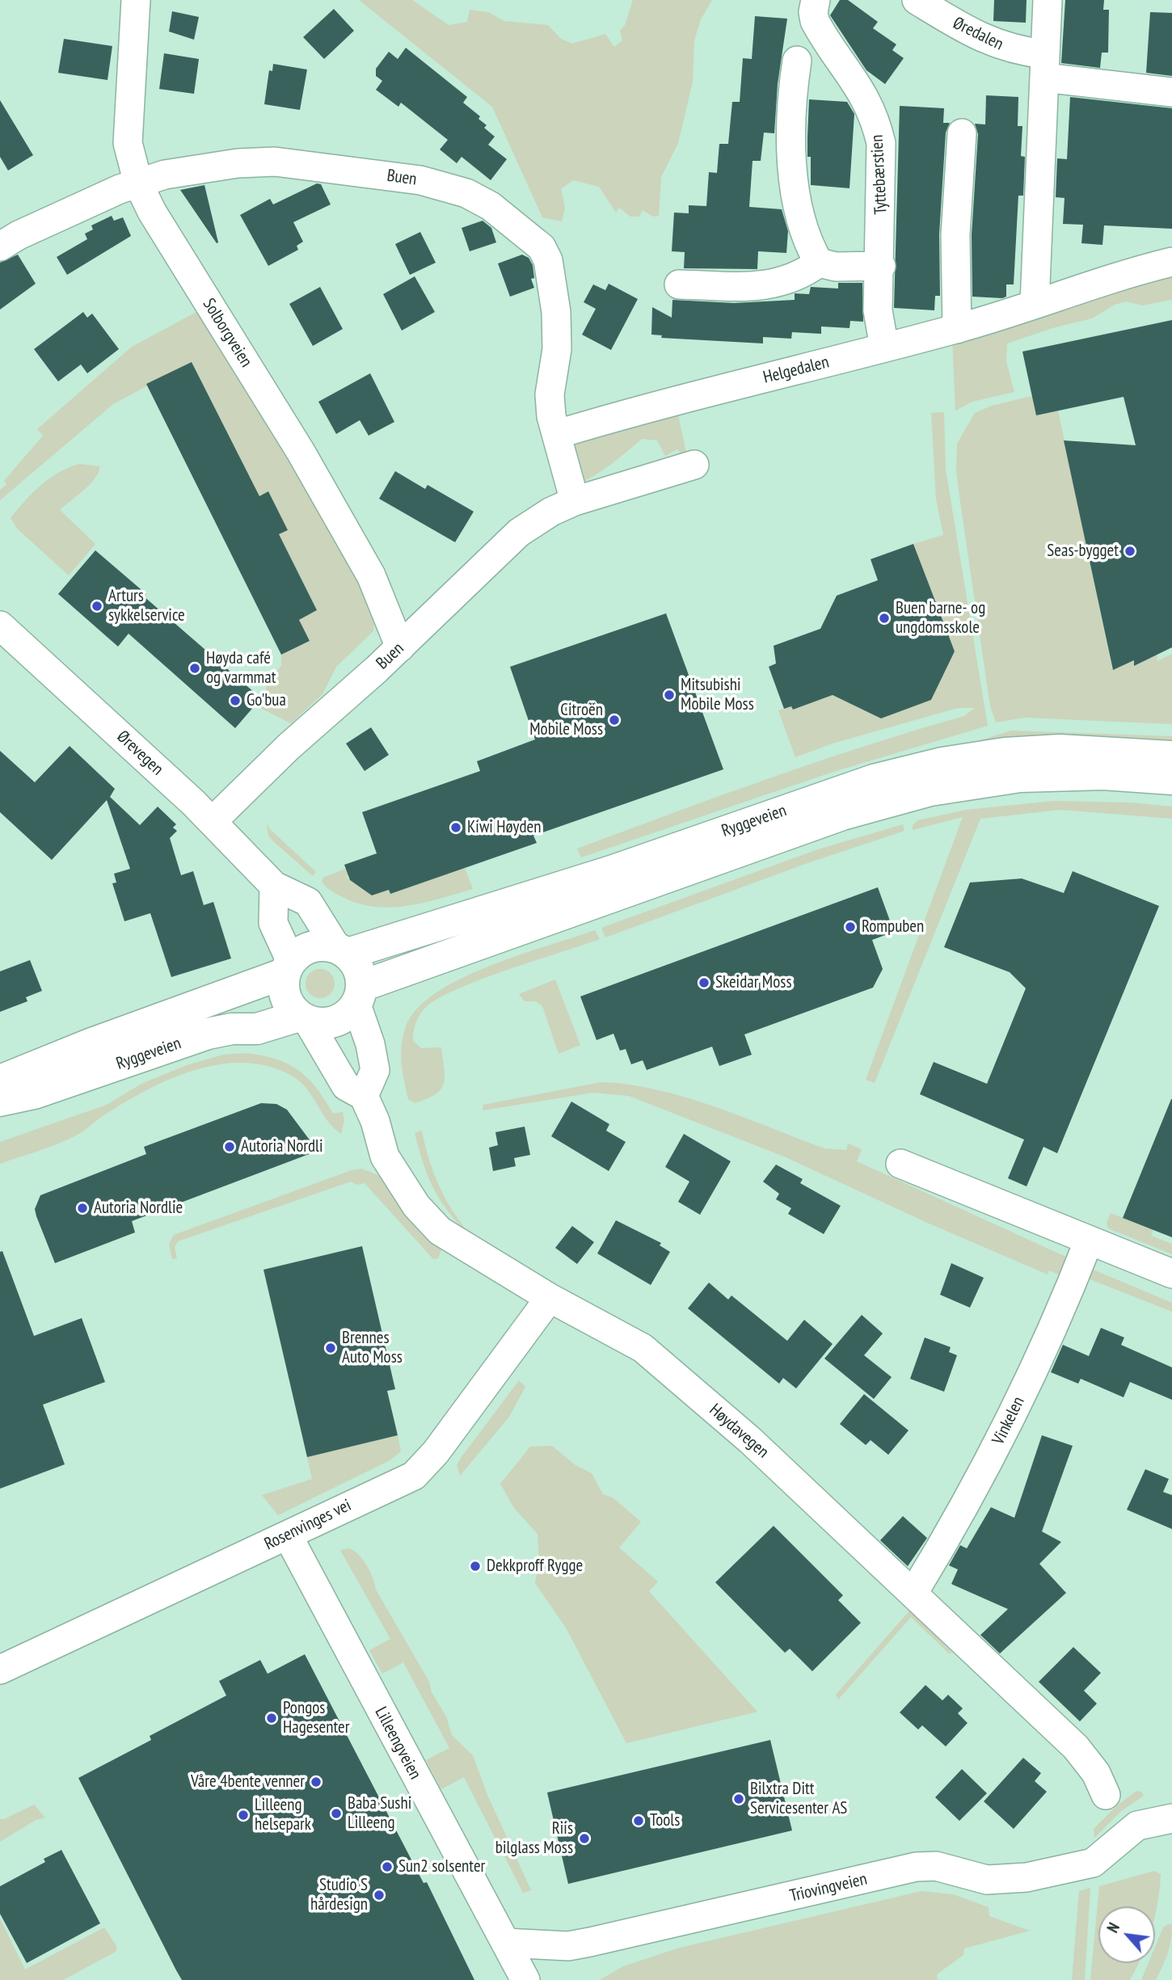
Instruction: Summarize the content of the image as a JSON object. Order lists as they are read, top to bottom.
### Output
{
  "streets": {
    "main road": ["Ryggeveien"],
    "street": [
      "Øredalen",
      "Tyttebærstien",
      "Buen",
      "Solborgveien",
      "Helgedalen",
      "Ørevegen",
      "Vinkelen",
      "Høydavegen",
      "Rosenvinges vei",
      "Lilleengveien",
      "Triovingveien"
    ]
  },
  "crossings": [
    ["Tyttebærstien", "Helgedalen"],
    ["Buen", "Solborgveien"],
    ["Buen", "Helgedalen"],
    ["Buen", "Ørevegen"],
    ["Ørevegen", "Ryggeveien"],
    ["Ørevegen", "Høydavegen"],
    ["Ryggeveien", "Høydavegen"],
    ["Vinkelen", "Høydavegen"],
    ["Høydavegen", "Rosenvinges vei"],
    ["Rosenvinges vei", "Lilleengveien"],
    ["Lilleengveien", "Triovingveien"]
  ],
  "places": [
    "Seas-bygget",
    "Arturs sykkelservice",
    "Buen barne- og ungdomsskole",
    "Høyda café og varmmat",
    "Mitsubishi Mobile Moss",
    "Go'bua",
    "Citroën Mobile Moss",
    "Kiwi Høyden",
    "Rompuben",
    "Skeidar Moss",
    "Autoria Nordli",
    "Autoria Nordlie",
    "Brennes Auto Moss",
    "Dekkproff Rygge",
    "Pongos Hagesenter",
    "Våre 4bente venner",
    "Bilxtra Ditt Servicesenter AS",
    "Baba Sushi Lilleeng",
    "Lilleeng helsepark",
    "Tools",
    "Riis bilglass Moss",
    "Sun2 solsenter",
    "Studio S hårdesign"
  ],
  "north": "top left"
}
